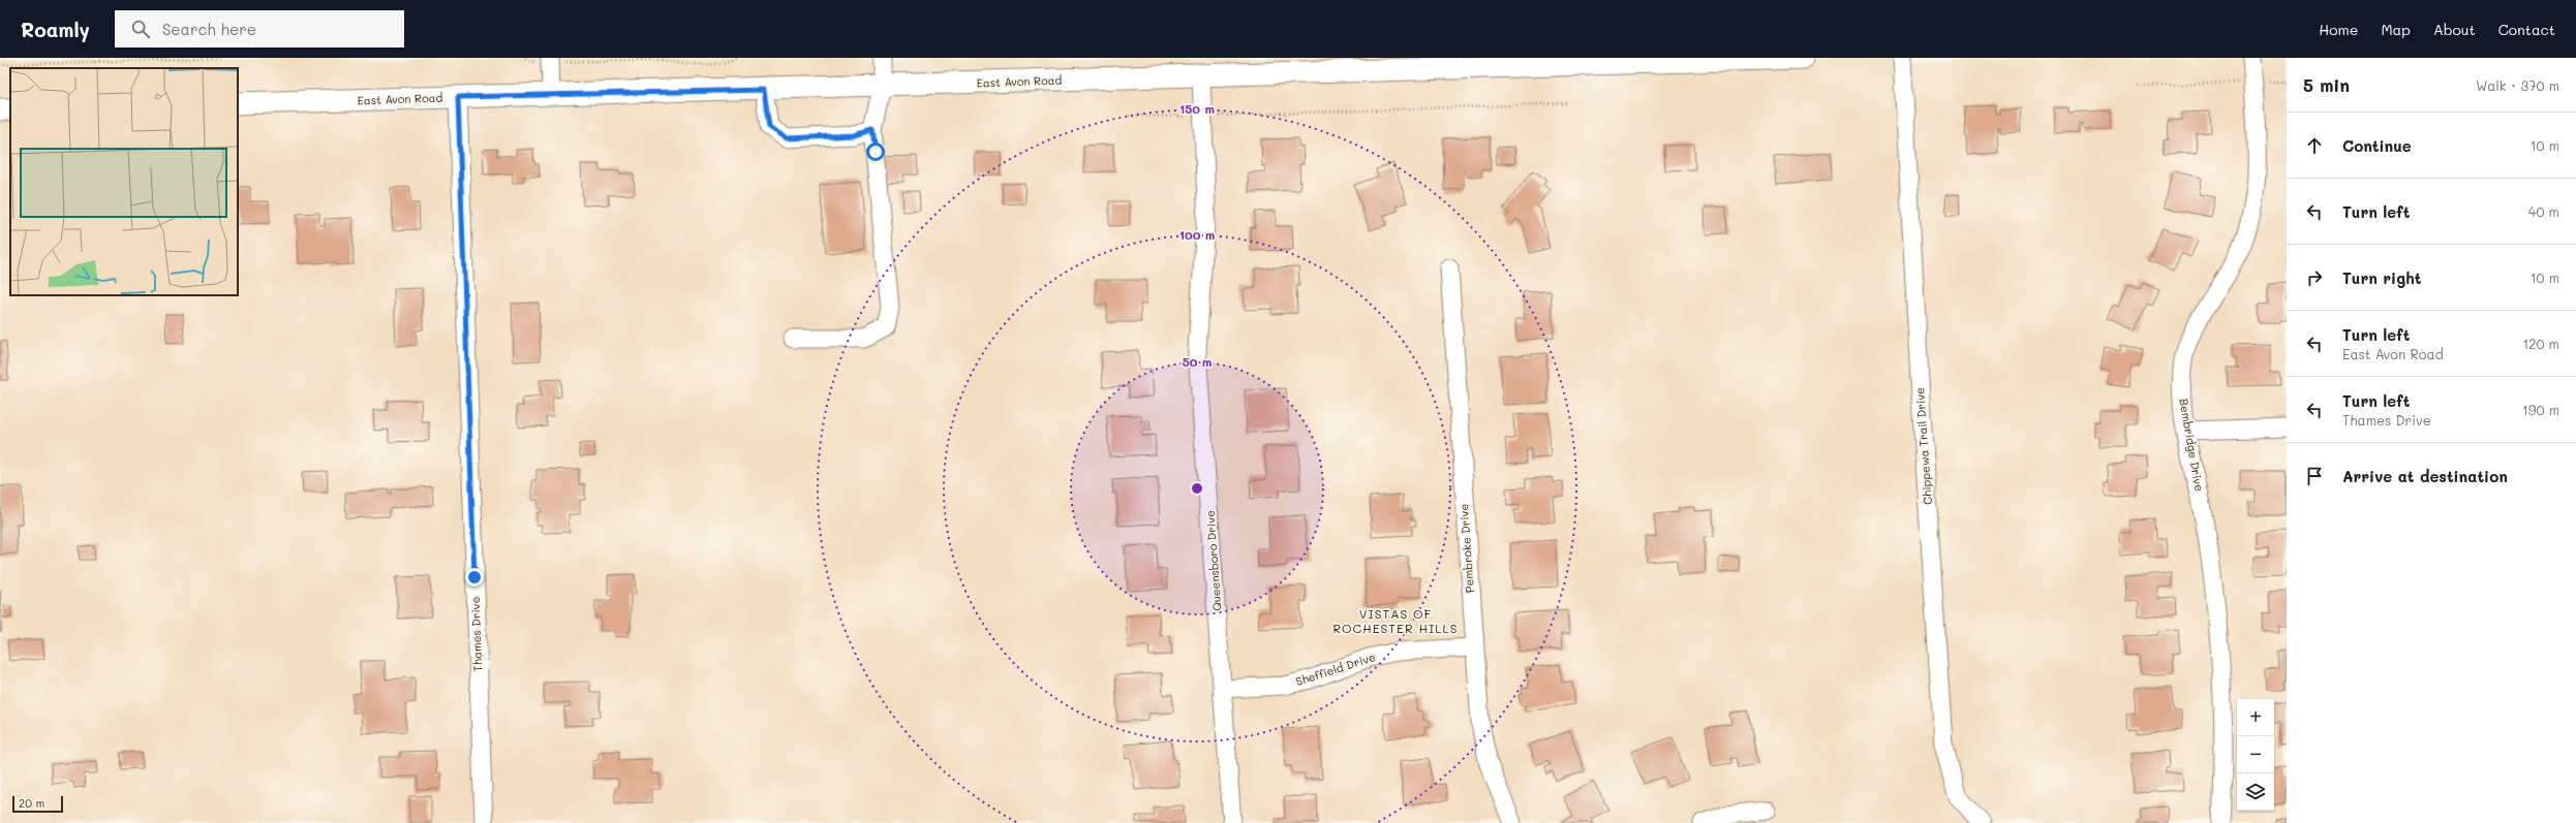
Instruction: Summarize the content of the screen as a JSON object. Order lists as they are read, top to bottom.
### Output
{
  "streets": {
    "main road": ["East Avon Road"],
    "street": [
      "Bembridge Drive",
      "Chippewa Trail Drive",
      "Pembroke Drive",
      "Queensboro Drive",
      "Thames Drive",
      "Sheffield Drive"
    ]
  },
  "crossings": [
    ["East Avon Road", "Queensboro Drive"],
    ["East Avon Road", "Thames Drive"],
    ["Pembroke Drive", "Sheffield Drive"],
    ["Queensboro Drive", "Sheffield Drive"]
  ],
  "districts": ["VISTAS OF ROCHESTER HILLS"],
  "scale_bar": "20 m",
  "page": {
    "header": "Roamly",
    "search": "Search here",
    "nav": [
      "Home",
      "Map",
      "About",
      "Contact"
    ],
    "heading": ["5 min", "Walk · 370 m"],
    "list": [
      ["Continue", "10 m"],
      ["Turn left", "40 m"],
      ["Turn right", "10 m"],
      ["Turn left", "East Avon Road", "120 m"],
      ["Turn left", "Thames Drive", "190 m"],
      "Arrive at destination"
    ],
    "map_buttons": ["+", "−"],
    "scale": "20 m"
  },
  "rings": ["150 m", "100 m", "50 m"]
}
